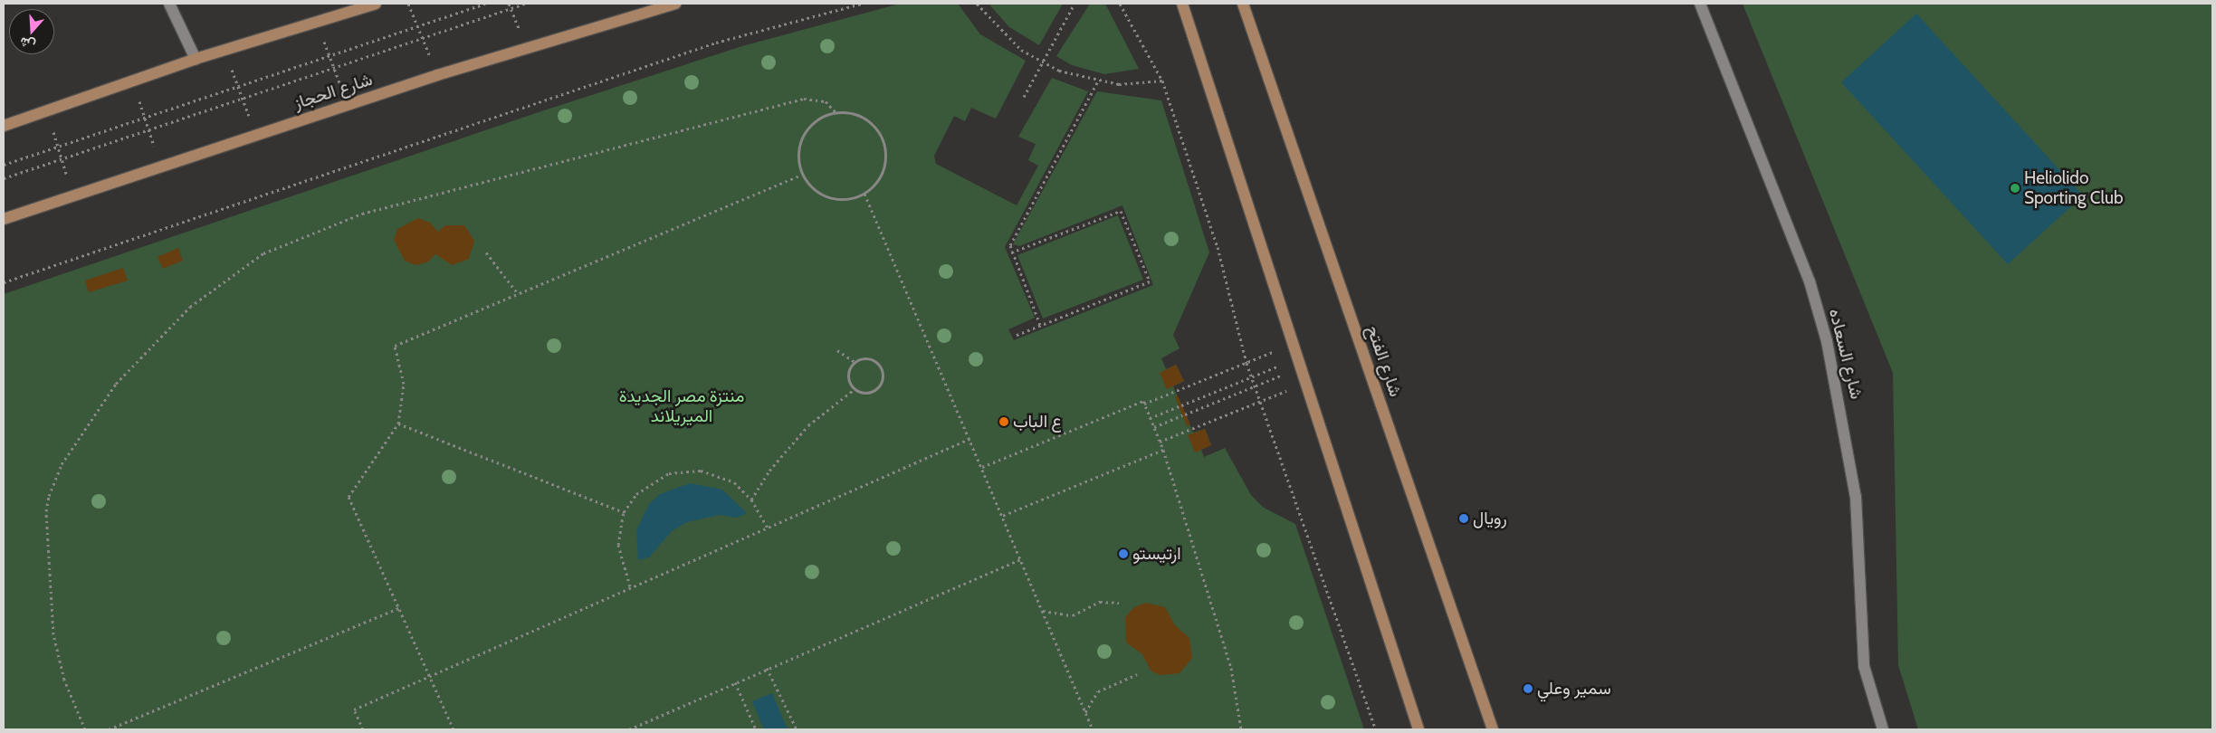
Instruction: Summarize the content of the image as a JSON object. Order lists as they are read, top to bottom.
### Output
{
  "streets": {
    "main road": ["شارع الحجاز", "شارع الفتح"],
    "street": ["شارع السعاده"]
  },
  "parks": ["منتزة مصر الجديدة الميريلاند"],
  "places": [
    "Heliolido Sporting Club",
    "ع الباب",
    "رويال",
    "ارتيستو",
    "سمير وعلي"
  ],
  "north": "bottom"
}
